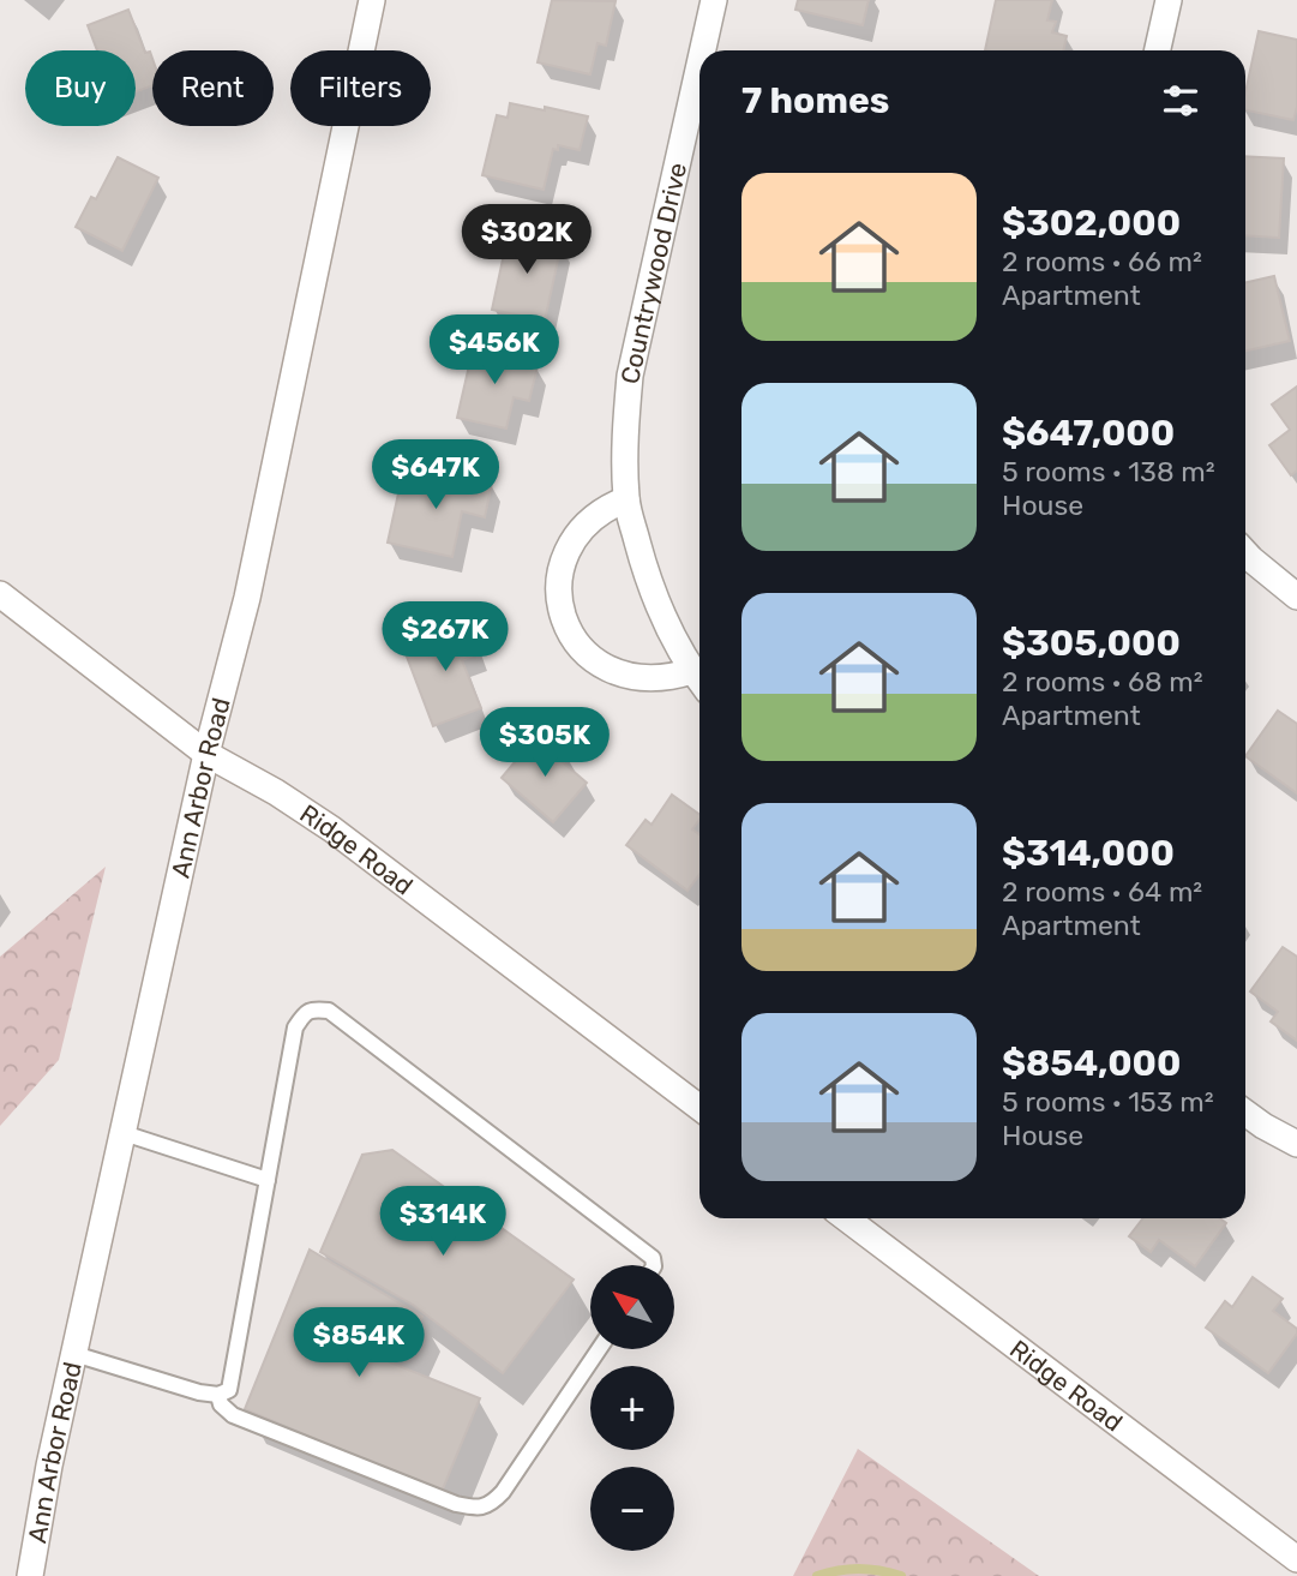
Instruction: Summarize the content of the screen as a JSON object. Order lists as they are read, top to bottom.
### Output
{
  "streets": {
    "street": ["Countrywood Drive", "Ann Arbor Road", "Ridge Road"]
  },
  "crossings": [
    ["Ann Arbor Road", "Ridge Road"]
  ],
  "north": "top left",
  "page": {
    "chip": ["Buy", "Rent", "Filters"],
    "heading": "7 homes",
    "list": [
      {
        "name": "$302,000",
        "note": "2 rooms · 66 m² · Apartment"
      },
      {
        "name": "$647,000",
        "note": "5 rooms · 138 m² · House"
      },
      {
        "name": "$305,000",
        "note": "2 rooms · 68 m² · Apartment"
      },
      {
        "name": "$314,000",
        "note": "2 rooms · 64 m² · Apartment"
      },
      {
        "name": "$854,000",
        "note": "5 rooms · 153 m² · House"
      }
    ],
    "price": [
      "$302K",
      "$456K",
      "$647K",
      "$267K",
      "$305K",
      "$314K",
      "$854K"
    ],
    "map_buttons": ["+", "−"]
  }
}
